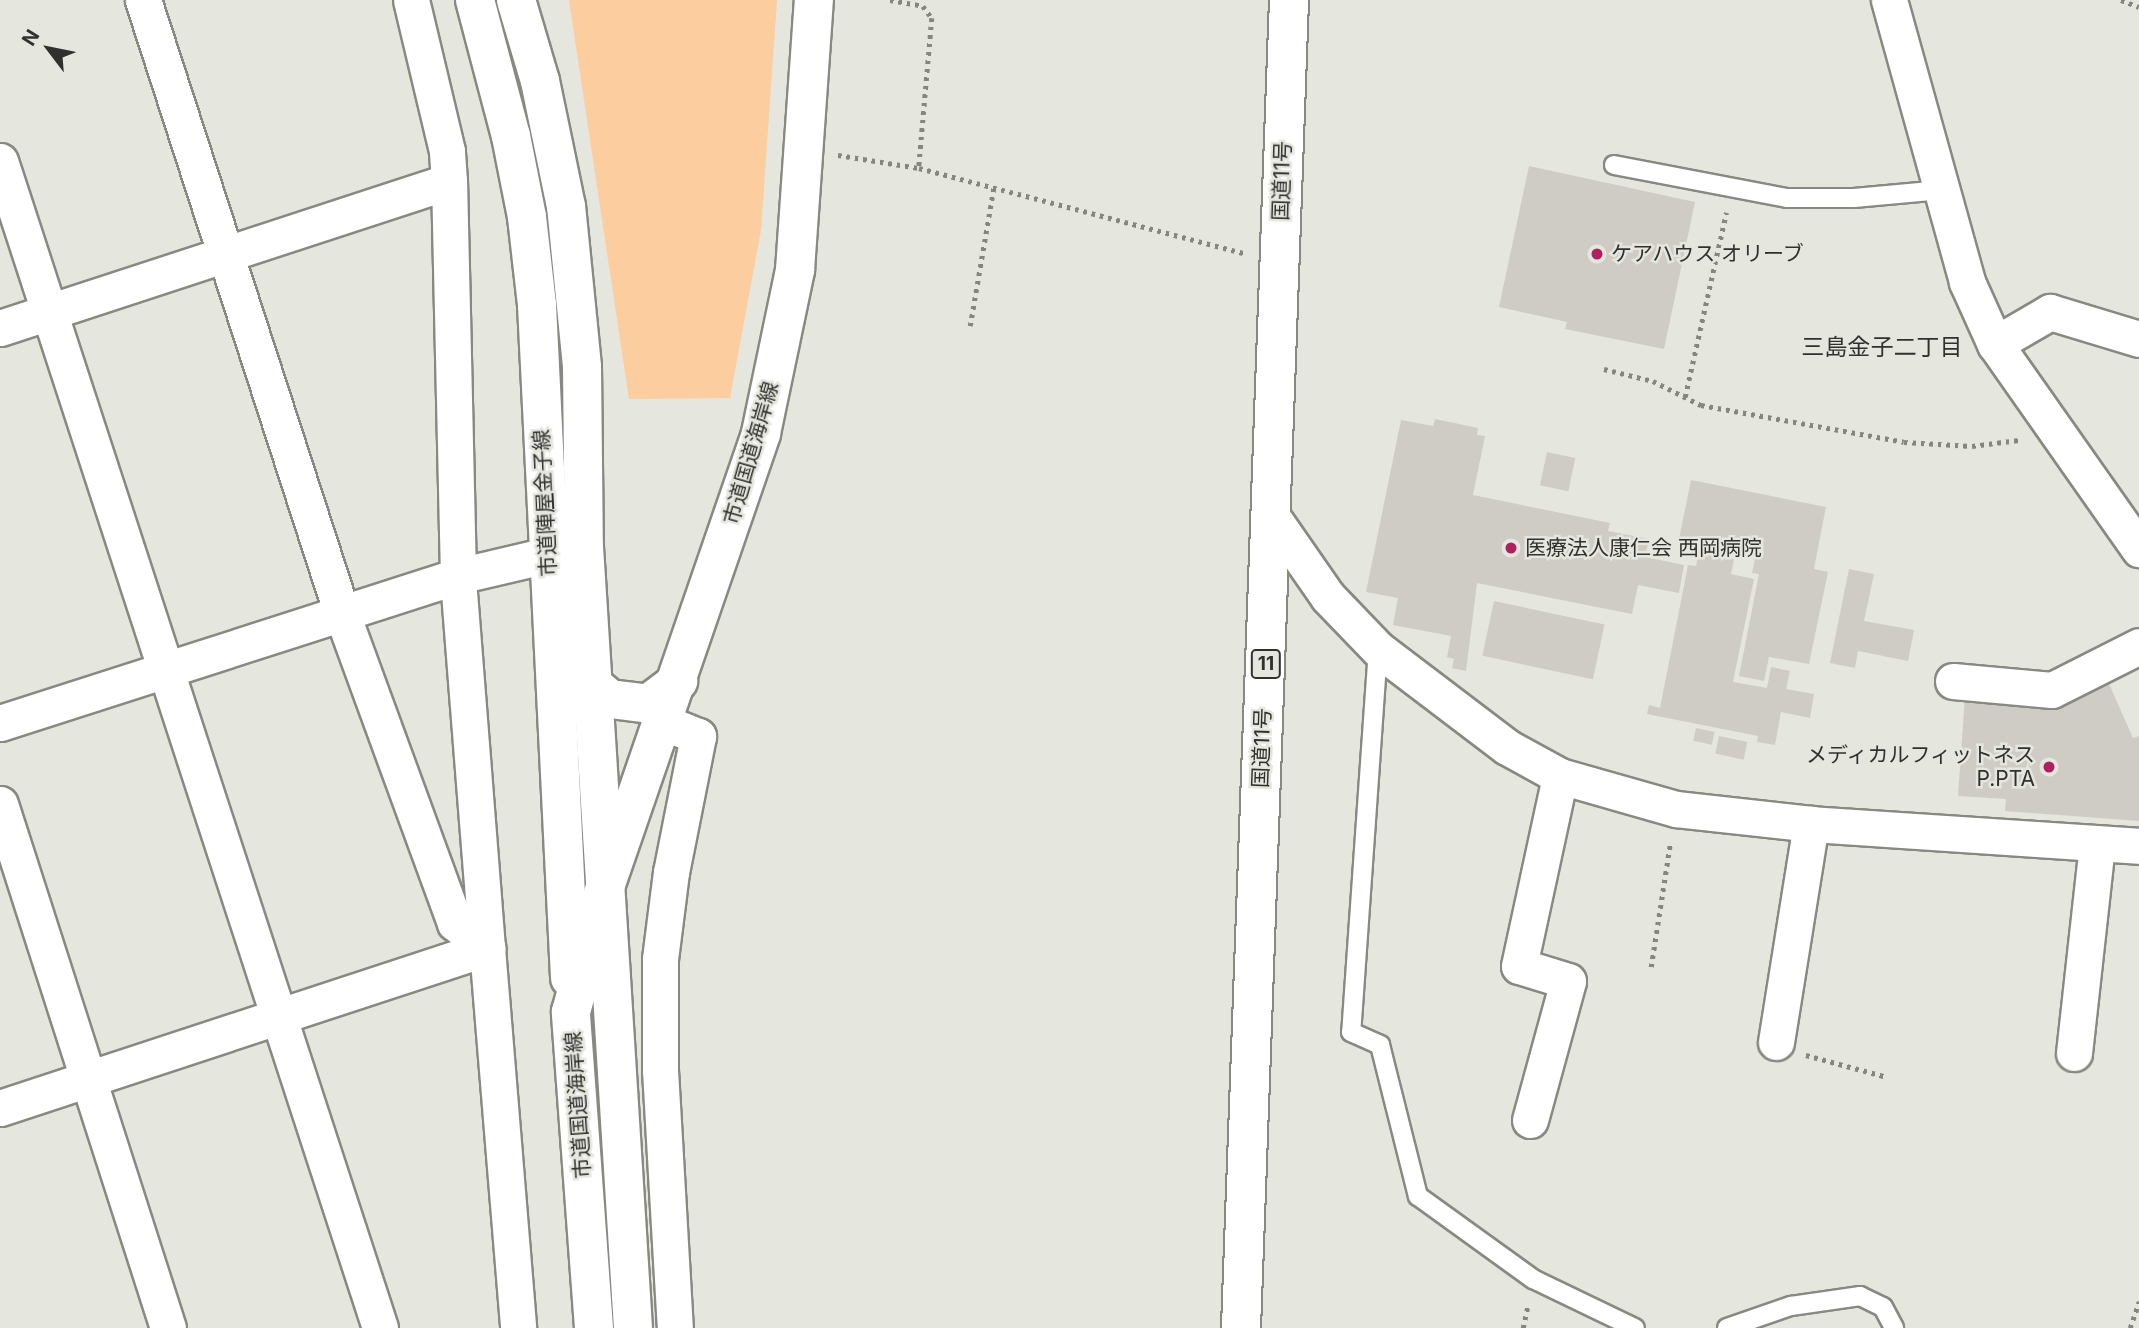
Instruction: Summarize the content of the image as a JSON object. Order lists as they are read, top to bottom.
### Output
{
  "streets": {
    "main road": [
      "国道11号",
      "市道国道海岸線",
      "市道陣屋金子線",
      "11"
    ]
  },
  "crossings": [
    ["市道国道海岸線", "市道陣屋金子線"]
  ],
  "districts": ["三島金子二丁目"],
  "places": ["ケアハウス オリーブ", "医療法人康仁会 西岡病院", "メディカルフィットネス P.PTA"],
  "north": "top left"
}
